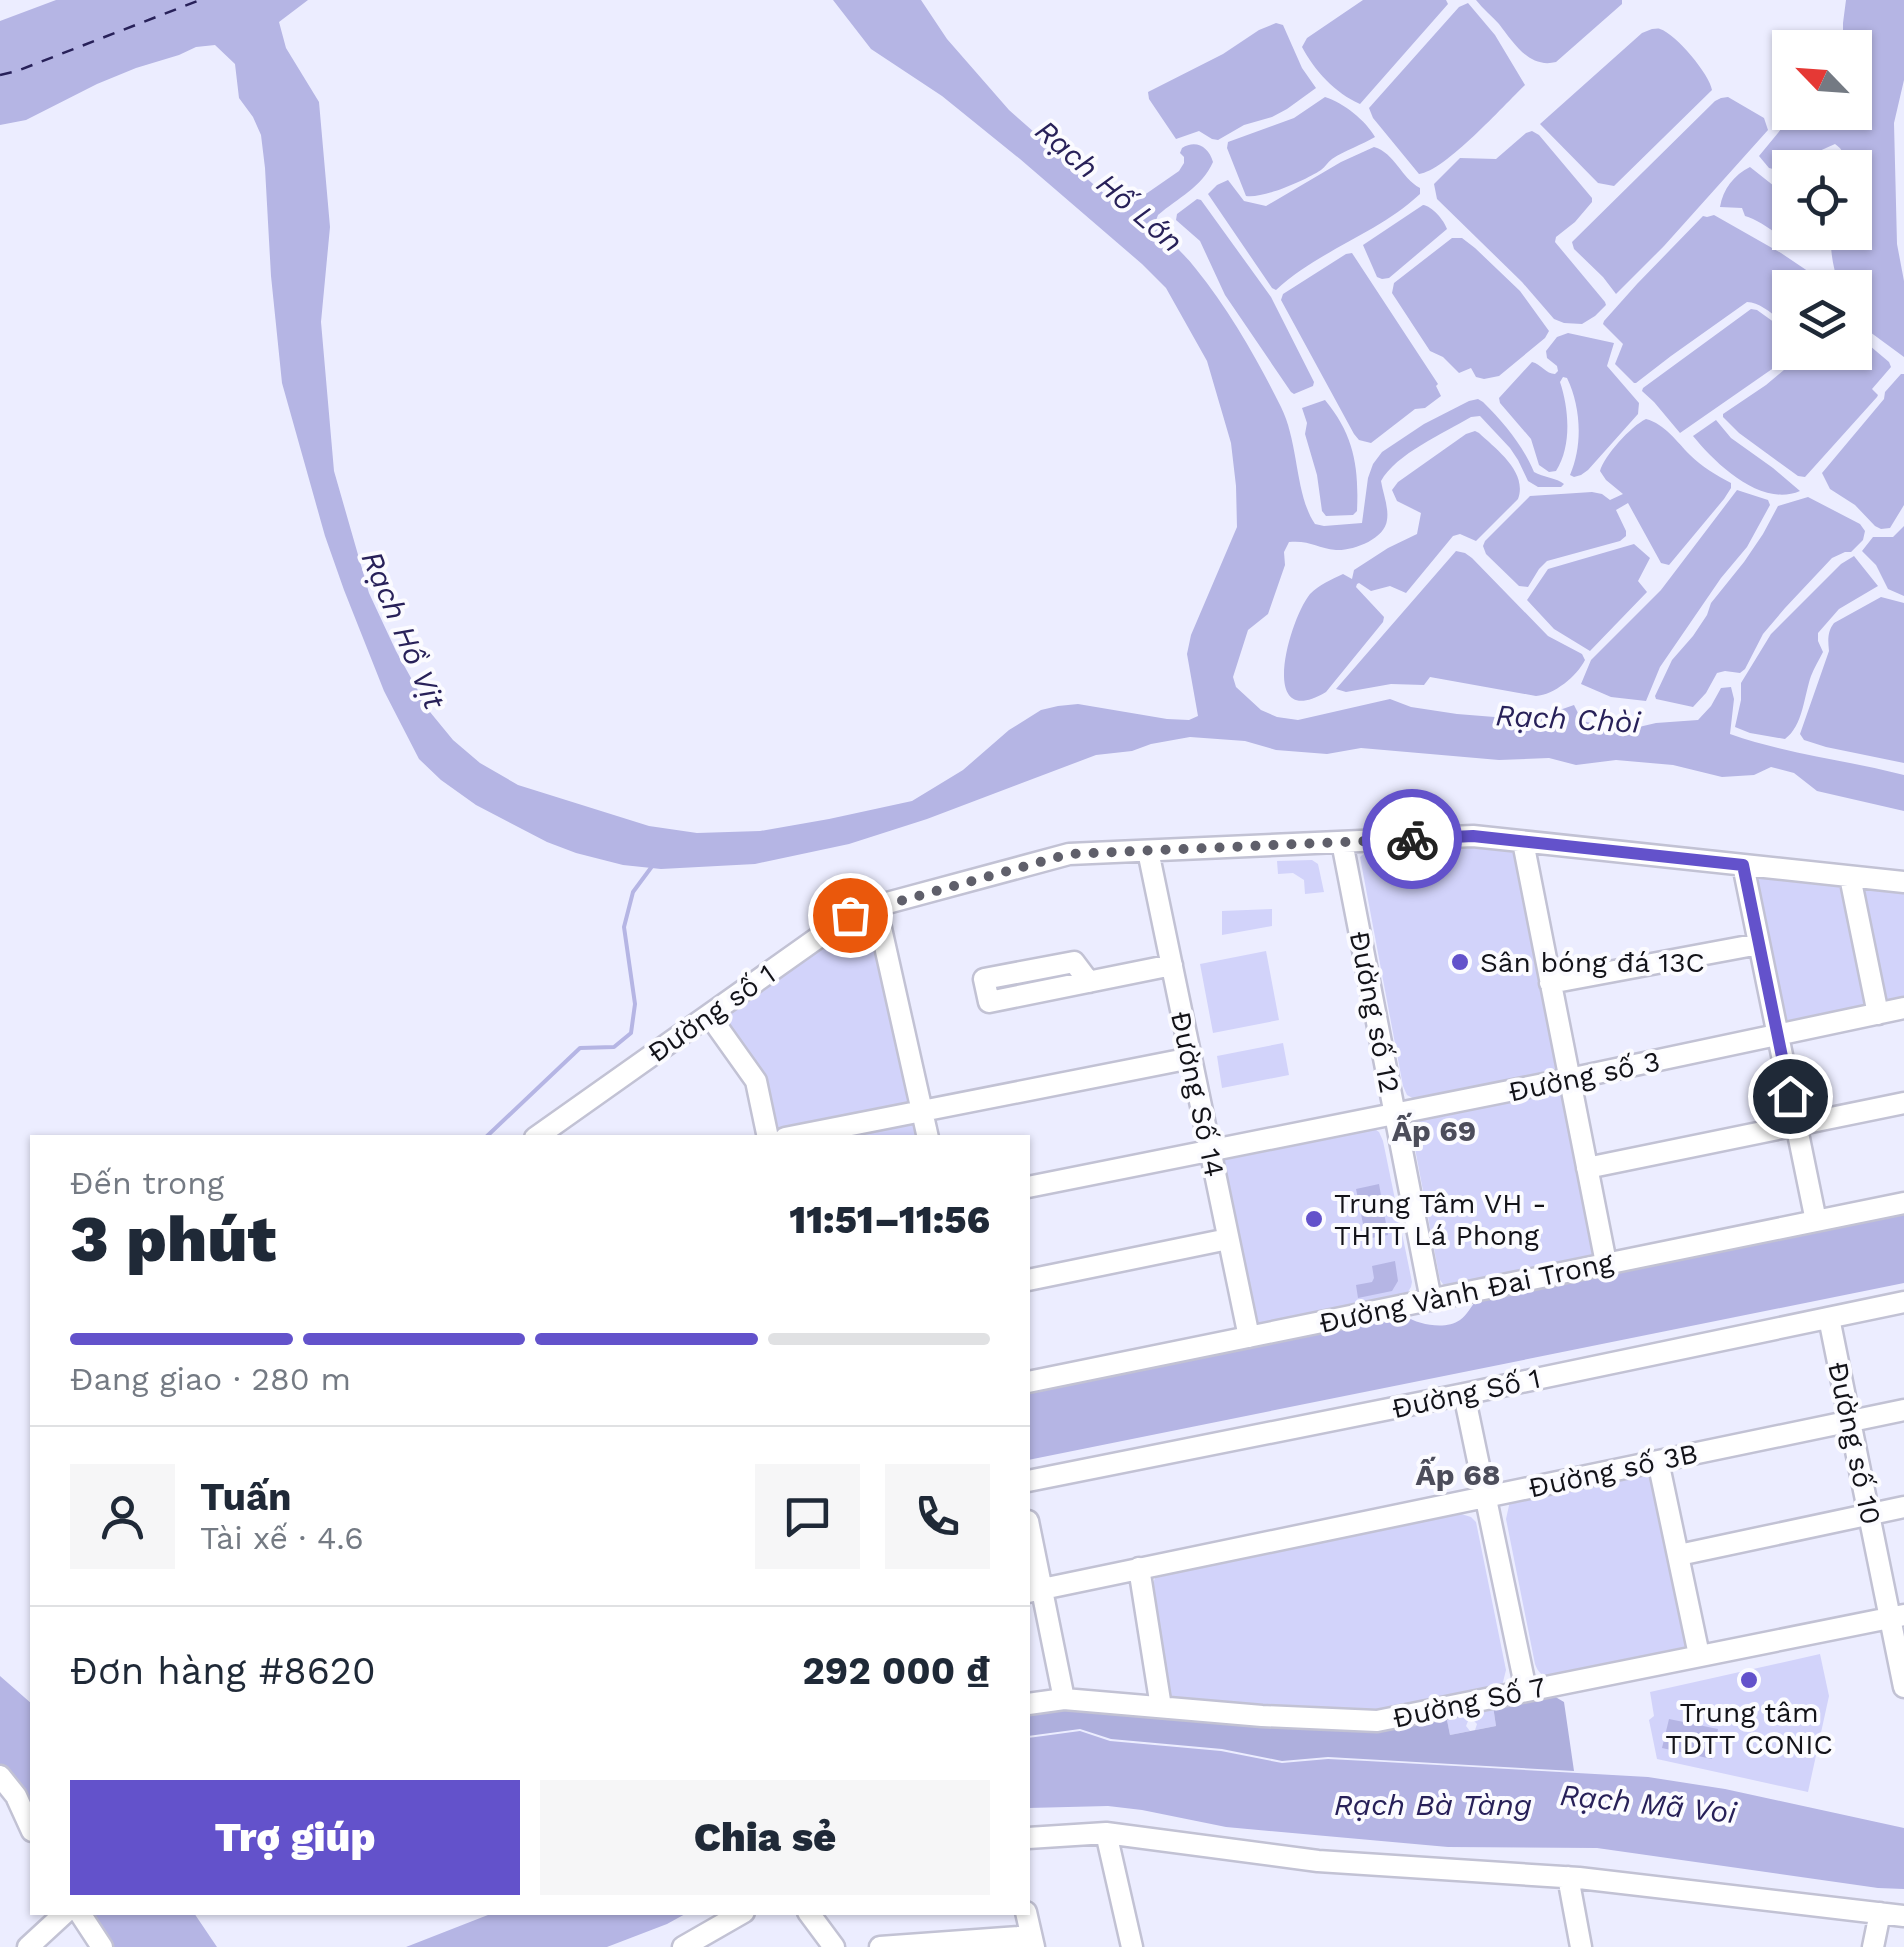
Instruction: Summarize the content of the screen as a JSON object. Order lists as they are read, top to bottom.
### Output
{
  "streets": {
    "street": [
      "Đường số 12",
      "Đường số 1",
      "Đường số 3",
      "Đường Số 14",
      "Đường Vành Đai Trong",
      "Đường Số 1",
      "Đường số 10",
      "Đường số 3B",
      "Đường Số 7"
    ]
  },
  "crossings": [
    ["Đường số 12", "Đường số 1"],
    ["Đường số 12", "Đường số 3"],
    ["Đường số 12", "Đường Vành Đai Trong"],
    ["Đường số 1", "Đường Số 14"],
    ["Đường số 3", "Đường Số 14"],
    ["Đường Số 14", "Đường Vành Đai Trong"],
    ["Đường Số 1", "Đường số 10"],
    ["Đường số 10", "Đường số 3B"],
    ["Đường số 10", "Đường Số 7"]
  ],
  "districts": ["Ấp 69", "Ấp 68"],
  "water": [
    "Rạch Hố Lớn",
    "Rạch Hồ Vịt",
    "Rạch Chòi",
    "Rạch Mã Voi",
    "Rạch Bà Tàng"
  ],
  "places": ["Sân bóng đá 13C", "Trung Tâm VH - THTT Lá Phong", "Trung tâm TDTT CONIC"],
  "north": "top left",
  "page": {
    "heading": ["3 phút", "Đến trong", "11:51–11:56"],
    "panel": [
      "Tuấn",
      "Tài xế · 4.6",
      "Đơn hàng #8620",
      "292 000 ₫"
    ],
    "bar": "Đang giao · 280 m",
    "buttons": ["Trợ giúp", "Chia sẻ"]
  }
}
